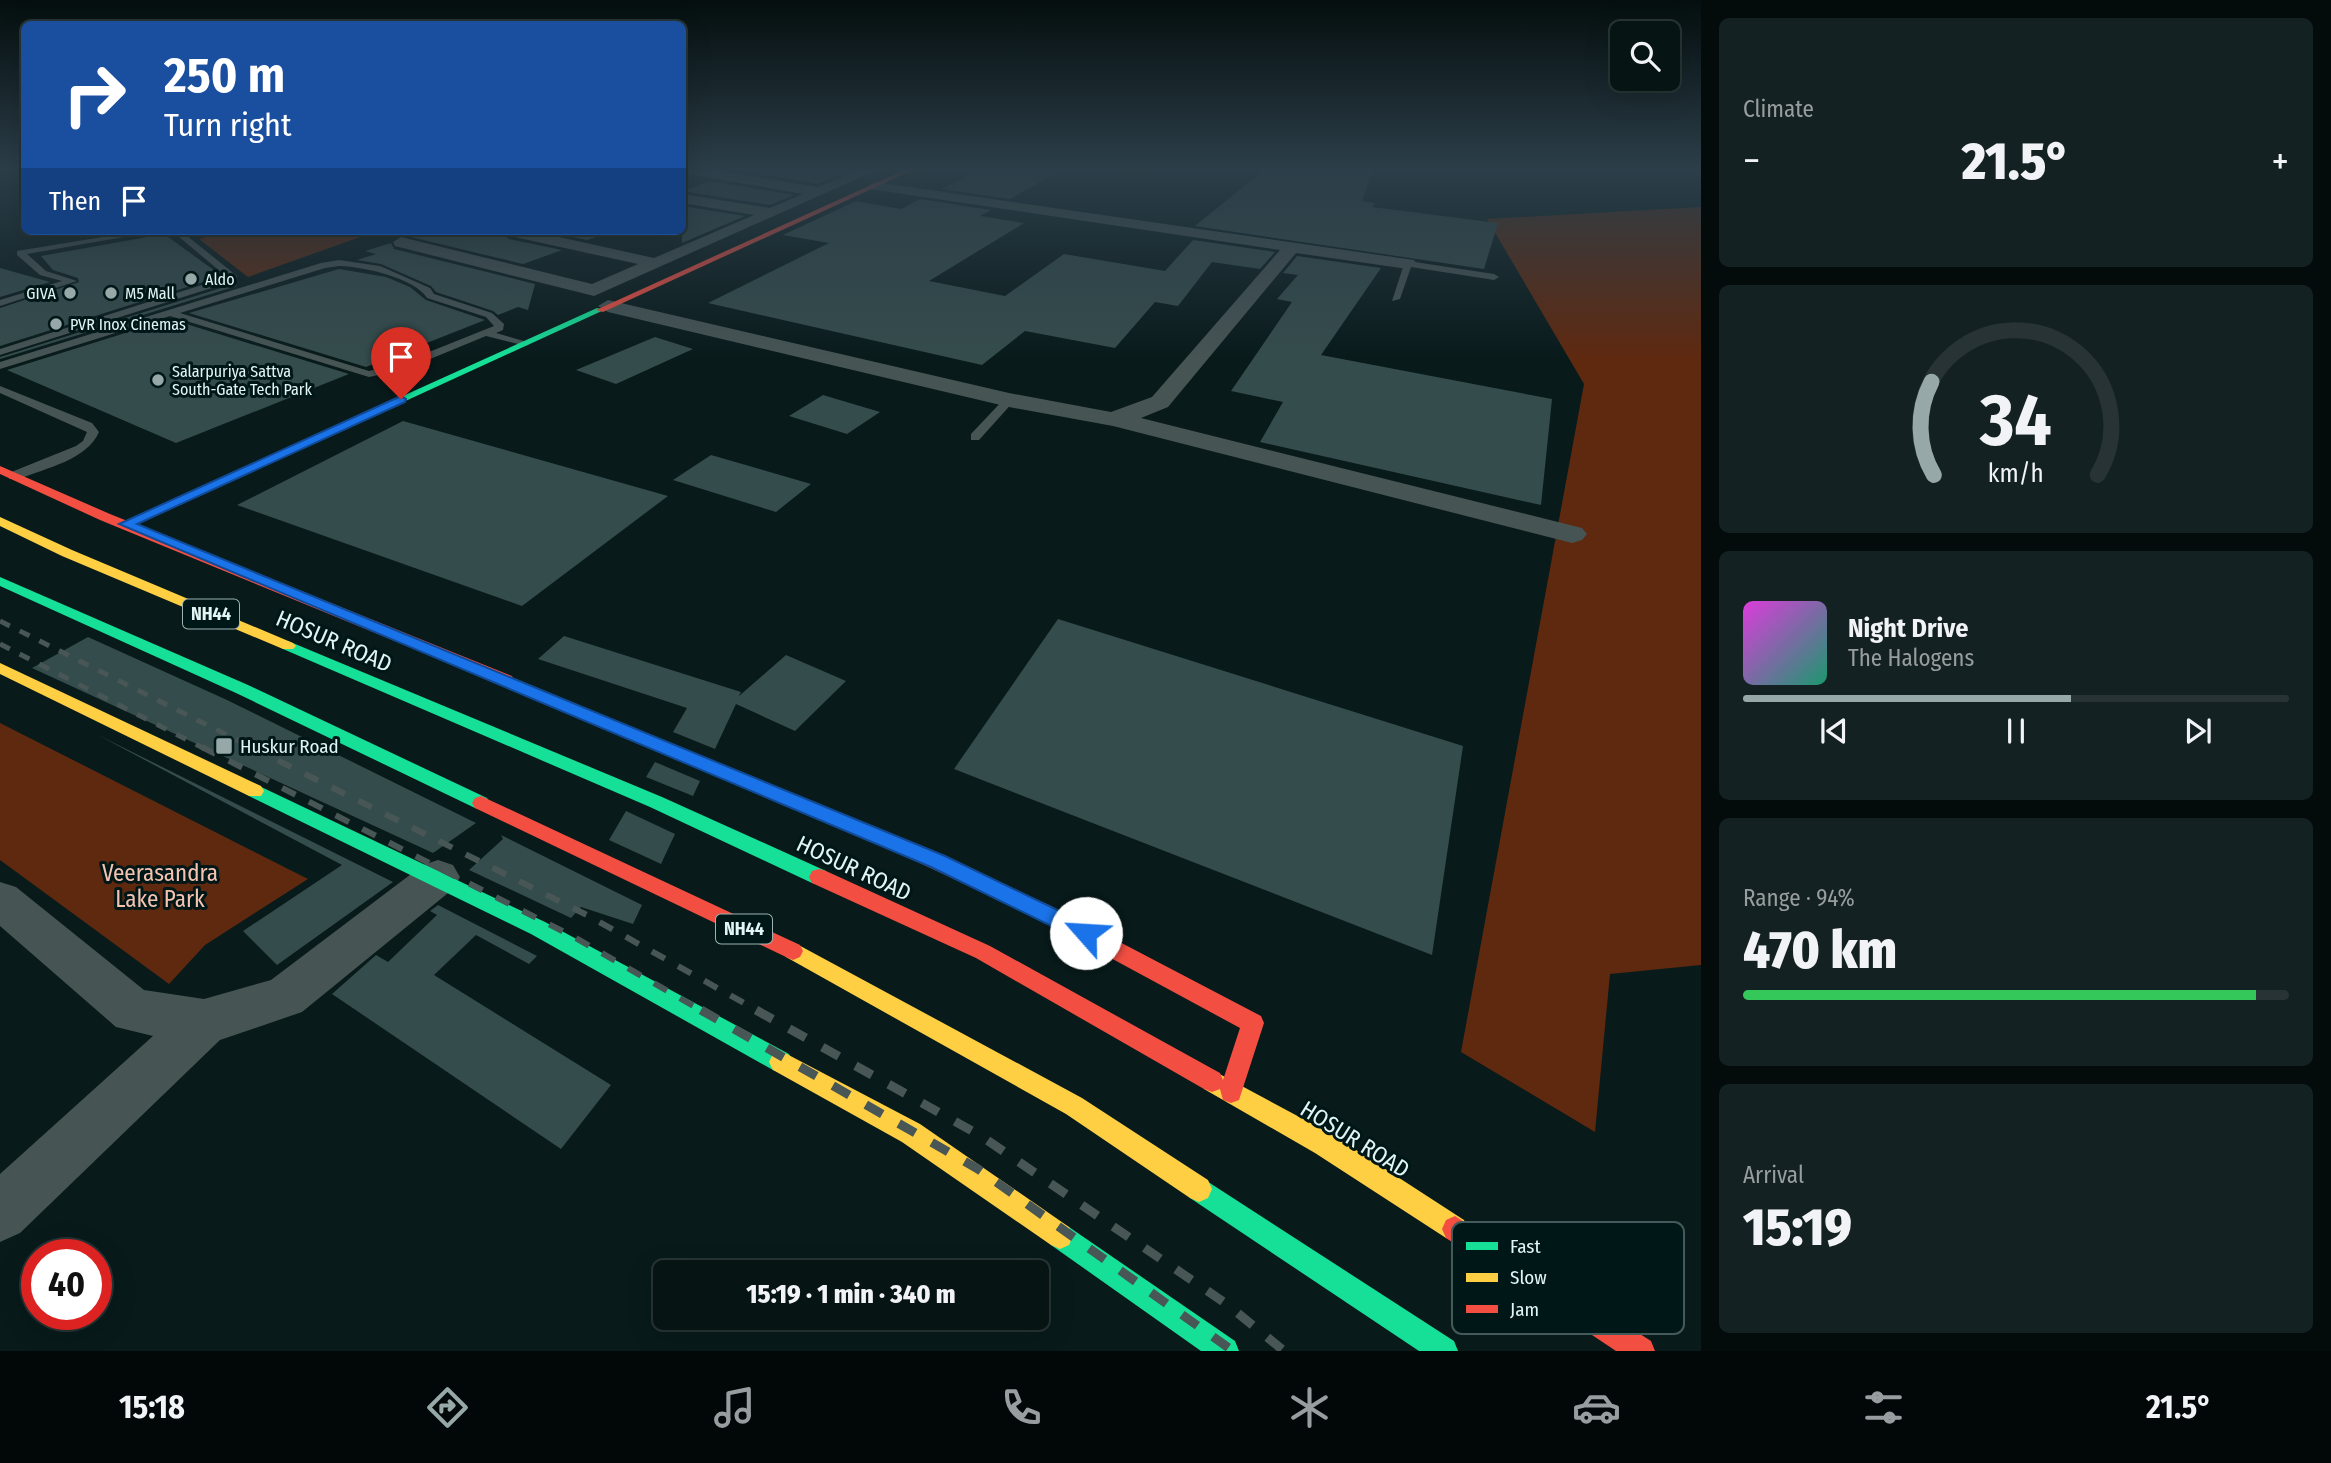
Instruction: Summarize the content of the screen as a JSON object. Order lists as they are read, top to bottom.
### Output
{
  "streets": {
    "main road": ["NH44", "HOSUR ROAD"]
  },
  "parks": ["Veerasandra Lake Park"],
  "places": {
    "other": [
      "Aldo",
      "GIVA",
      "M5 Mall",
      "PVR Inox Cinemas",
      "Salarpuriya Sattva South-Gate Tech Park"
    ],
    "transit": ["Huskur Road"]
  },
  "legend": ["Fast", "Slow", "Jam"],
  "page": {
    "tile": [
      "Climate",
      ["Range · 94%", "470 km"],
      ["Arrival", "15:19"]
    ],
    "turn": ["250 m", "Turn right"],
    "heat": ["−", "21.5°", "+"],
    "then": "Then",
    "song": ["Night Drive", "The Halogens"],
    "limit": "40",
    "trip": "15:19 · 1 min · 340 m",
    "tabs": ["15:18", "21.5°"],
    "gauge": ["34", "km/h"]
  }
}
